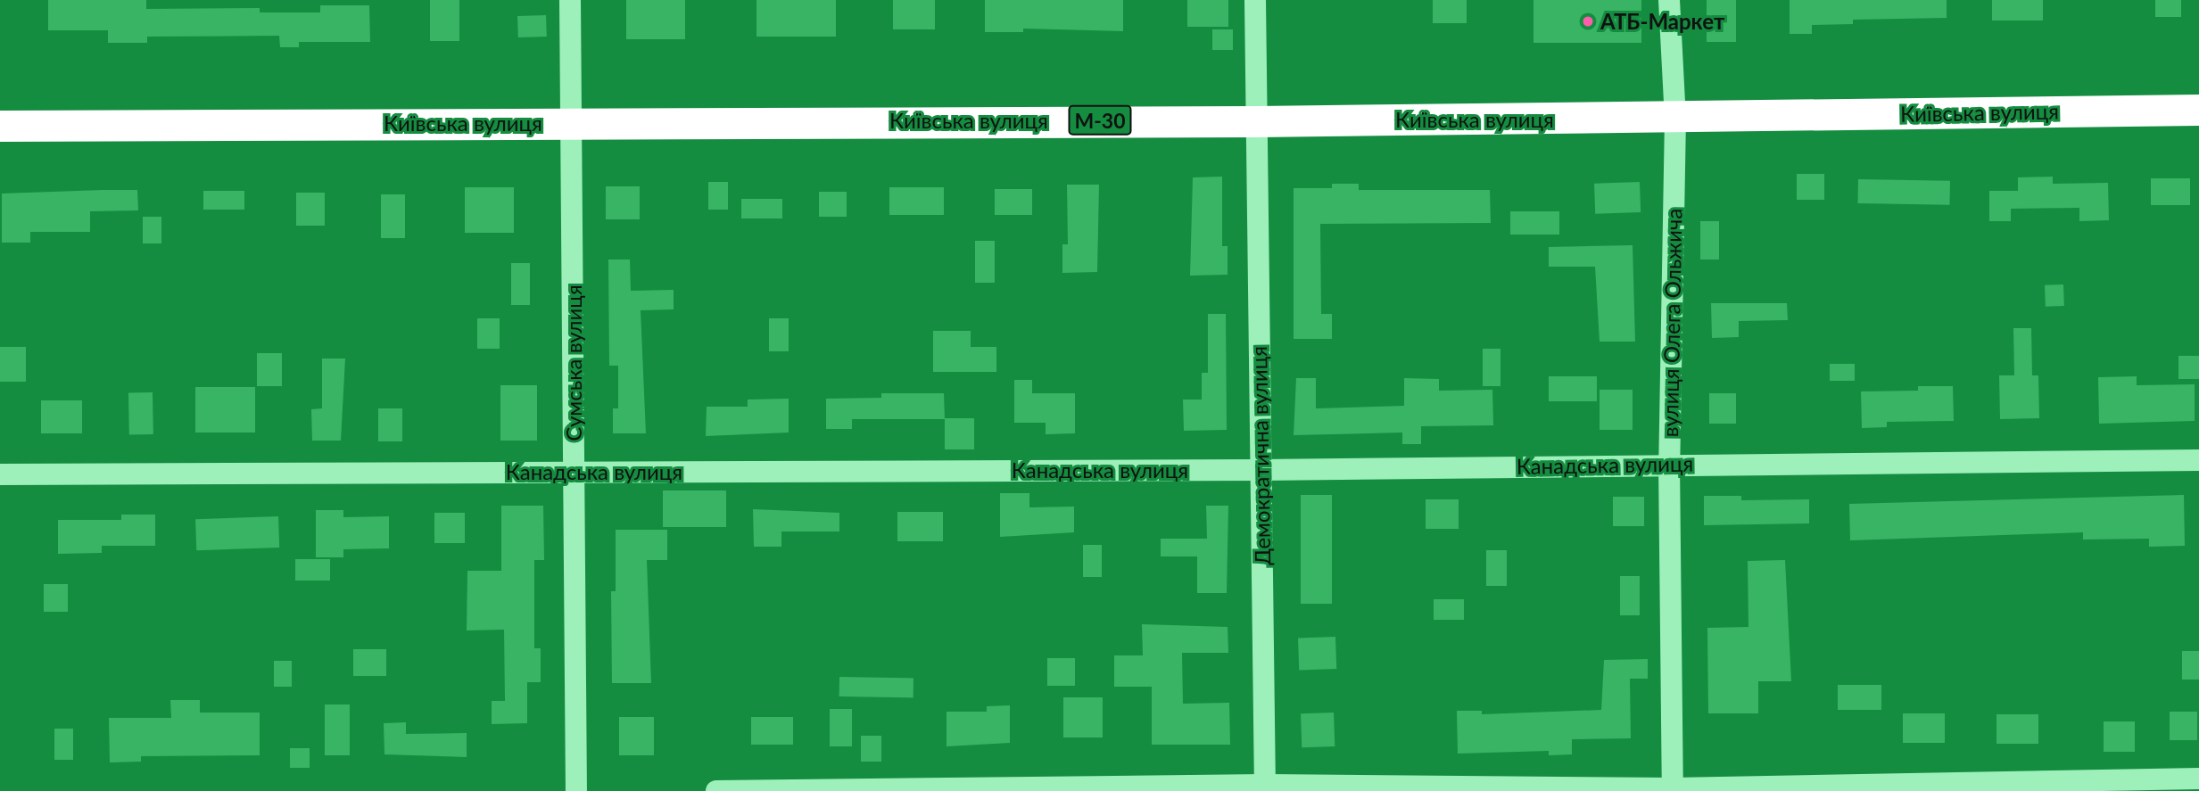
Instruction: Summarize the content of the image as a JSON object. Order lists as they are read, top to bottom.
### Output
{
  "streets": {
    "highway": ["Київська вулиця", "М-30"],
    "street": [
      "вулиця Олега Ольжича",
      "Сумська вулиця",
      "Демократична вулиця",
      "Канадська вулиця"
    ]
  },
  "crossings": [
    ["Київська вулиця", "вулиця Олега Ольжича"],
    ["Київська вулиця", "Сумська вулиця"],
    ["Київська вулиця", "Демократична вулиця"],
    ["вулиця Олега Ольжича", "Канадська вулиця"],
    ["Сумська вулиця", "Канадська вулиця"],
    ["Демократична вулиця", "Канадська вулиця"]
  ],
  "places": ["АТБ-Маркет"]
}
